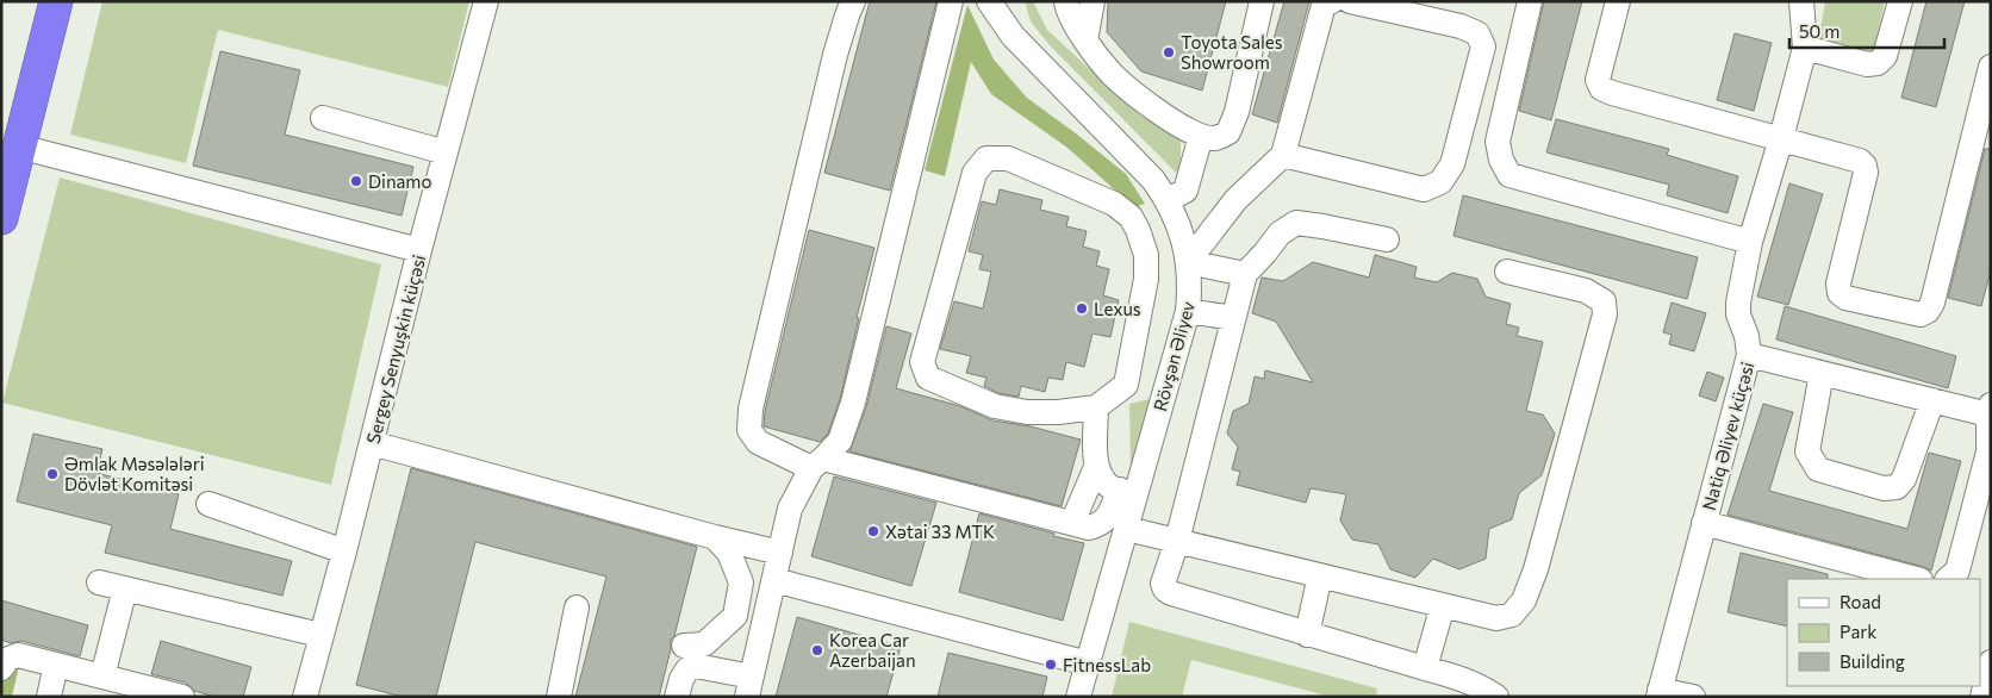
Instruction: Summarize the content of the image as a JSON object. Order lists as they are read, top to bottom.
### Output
{
  "streets": {
    "street": ["Sergey Senyuşkin küçəsi", "Rövşən Əliyev", "Natiq Əliyev küçəsi"]
  },
  "places": [
    "Toyota Sales Showroom",
    "Dinamo",
    "Lexus",
    "Əmlak Məsələləri Dövlət Komitəsi",
    "Xətai 33 MTK",
    "Korea Car Azerbaijan",
    "FitnessLab"
  ],
  "legend": ["Road", "Park", "Building"],
  "scale_bar": "50 m"
}
